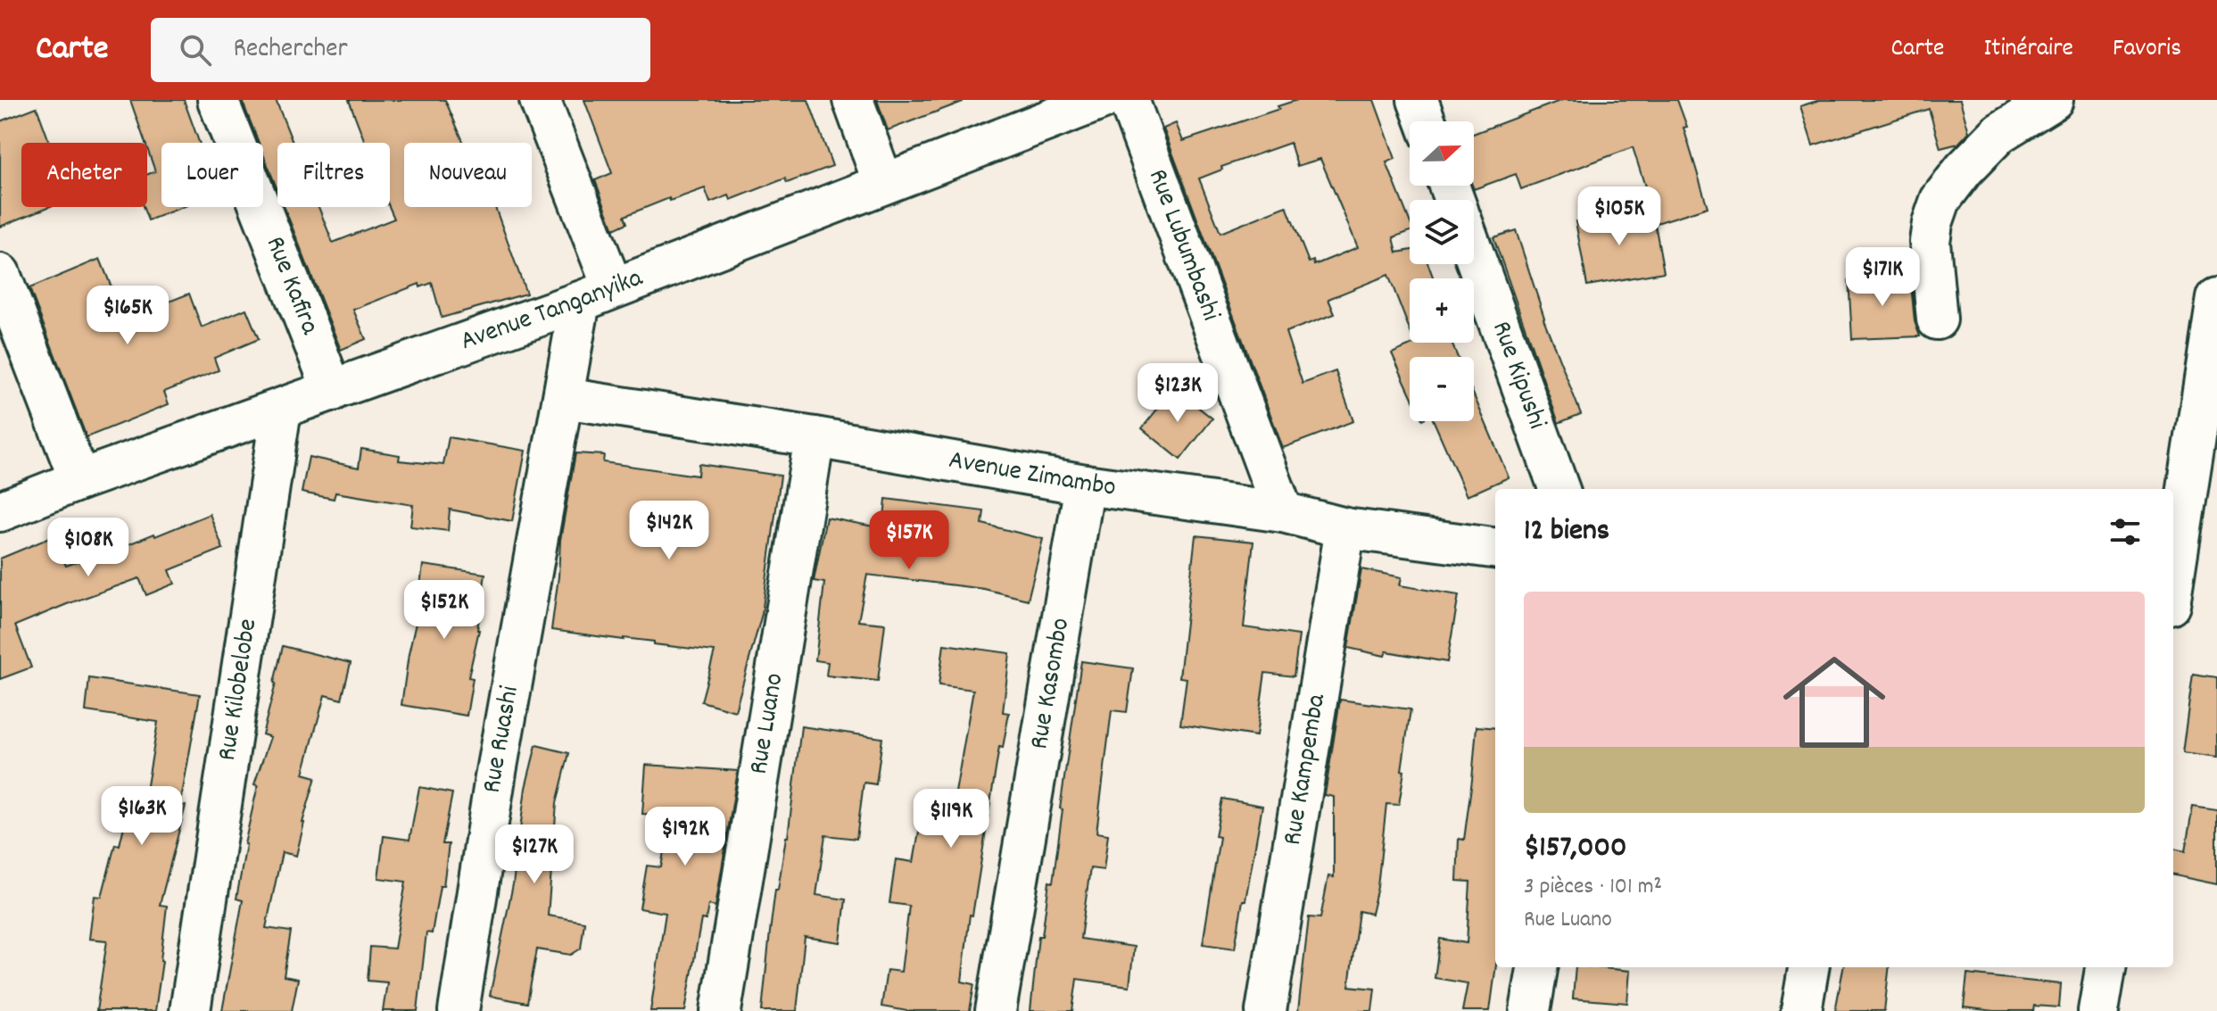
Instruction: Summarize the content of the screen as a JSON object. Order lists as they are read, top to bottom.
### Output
{
  "streets": {
    "street": [
      "Rue Lubumbashi",
      "Rue Kafira",
      "Avenue Tanganyika",
      "Rue Kipushi",
      "Avenue Zimambo",
      "Rue Kasombo",
      "Rue Kilobelobe",
      "Rue Luano",
      "Rue Ruashi",
      "Rue Kampemba"
    ]
  },
  "crossings": [
    ["Rue Lubumbashi", "Avenue Zimambo"],
    ["Rue Kafira", "Avenue Tanganyika"],
    ["Avenue Tanganyika", "Rue Kilobelobe"],
    ["Avenue Tanganyika", "Rue Ruashi"],
    ["Avenue Zimambo", "Rue Kasombo"],
    ["Avenue Zimambo", "Rue Luano"],
    ["Avenue Zimambo", "Rue Ruashi"],
    ["Avenue Zimambo", "Rue Kampemba"]
  ],
  "north": "right",
  "page": {
    "header": "Carte",
    "search": "Rechercher",
    "nav": ["Carte", "Itinéraire", "Favoris"],
    "map_buttons": ["+", "−"],
    "chip": [
      "Acheter",
      "Louer",
      "Filtres",
      "Nouveau"
    ],
    "price": [
      "$105K",
      "$171K",
      "$165K",
      "$123K",
      "$142K",
      "$157K",
      "$108K",
      "$152K",
      "$163K",
      "$119K",
      "$192K",
      "$127K"
    ],
    "heading": "12 biens",
    "list": [
      {
        "name": "$157,000",
        "note": "3 pièces · 101 m² · Rue Luano"
      }
    ]
  }
}
